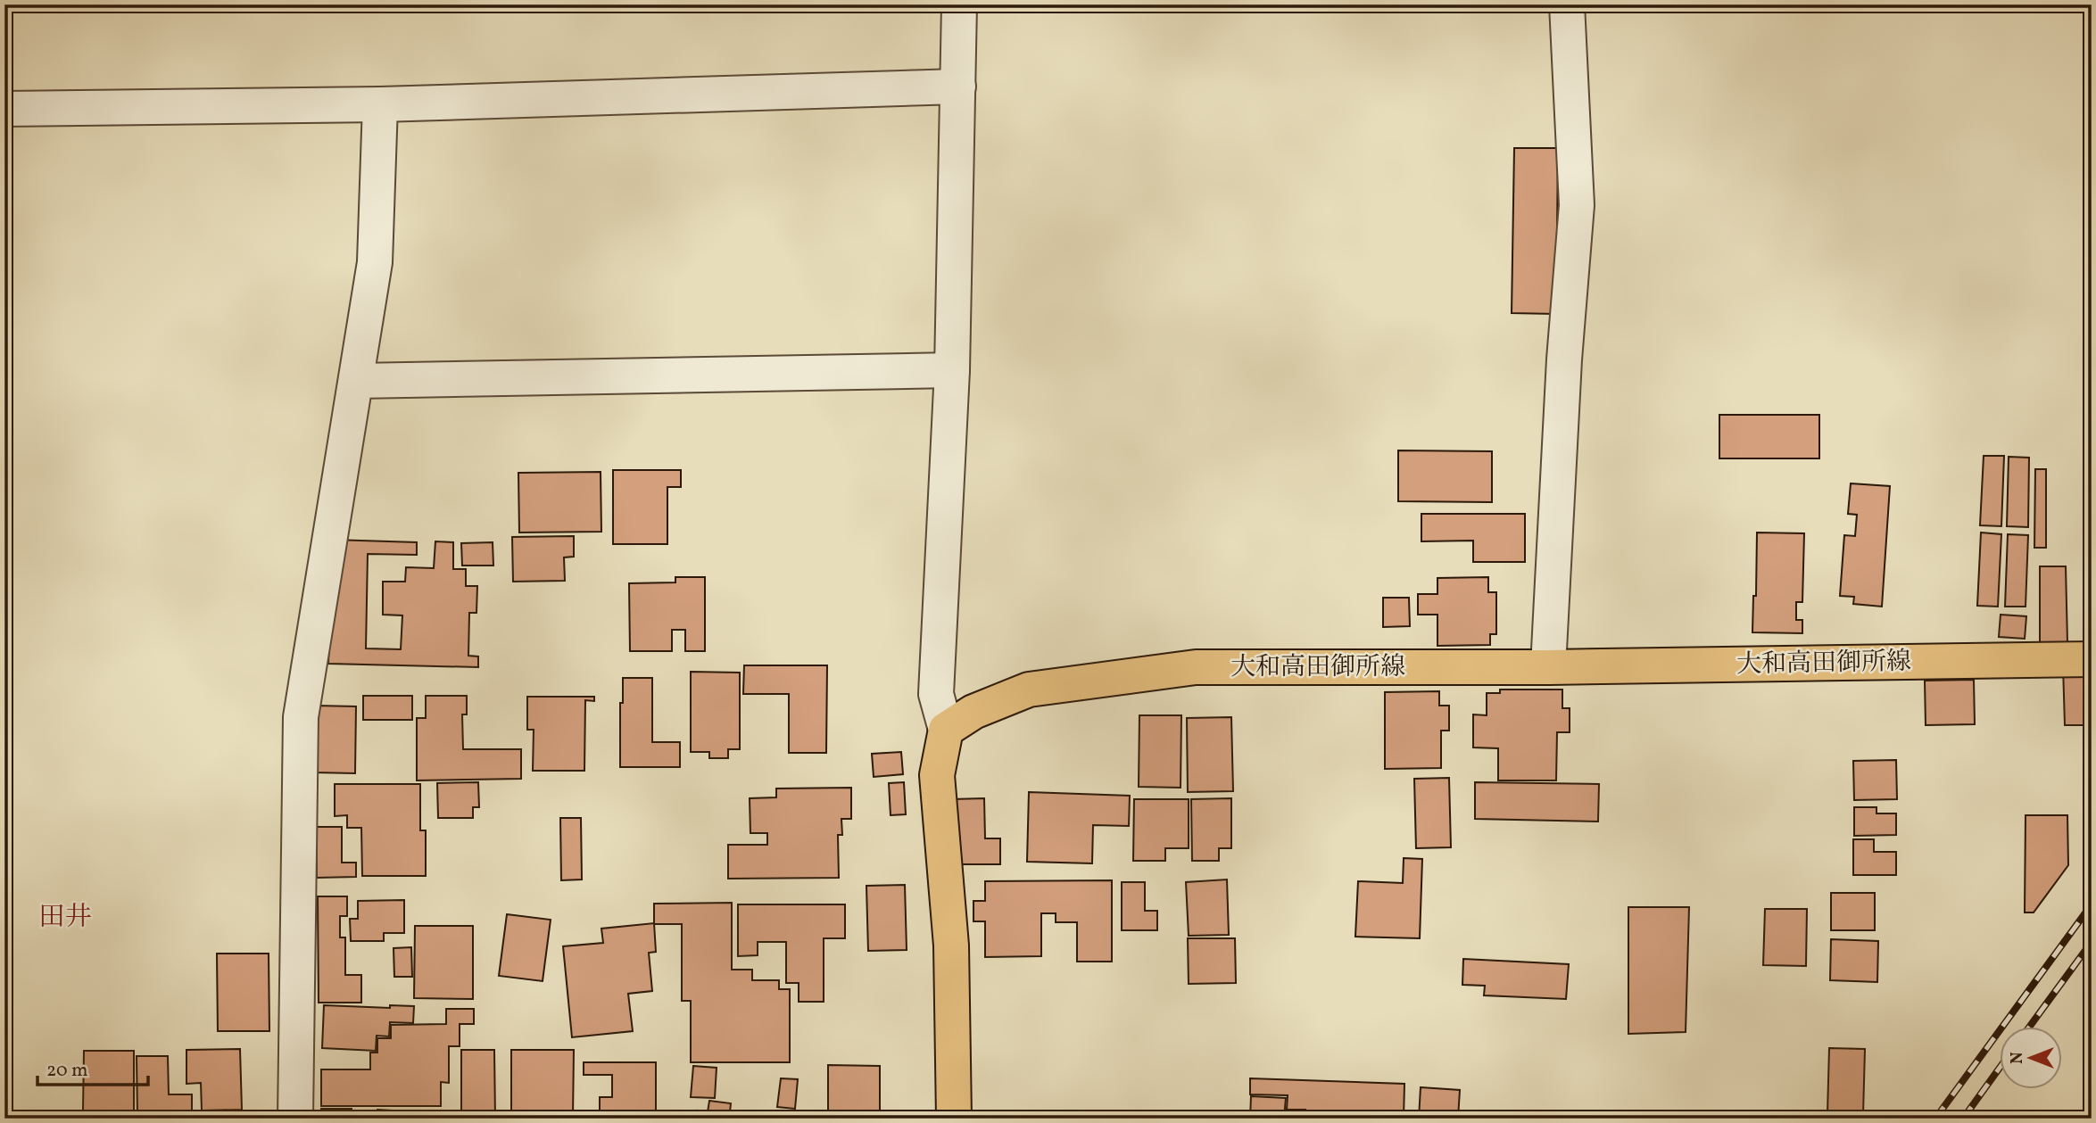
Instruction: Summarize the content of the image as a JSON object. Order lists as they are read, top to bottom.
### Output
{
  "streets": {
    "main road": ["大和高田御所線"]
  },
  "districts": ["田井"],
  "scale_bar": "20 m",
  "north": "left"
}
